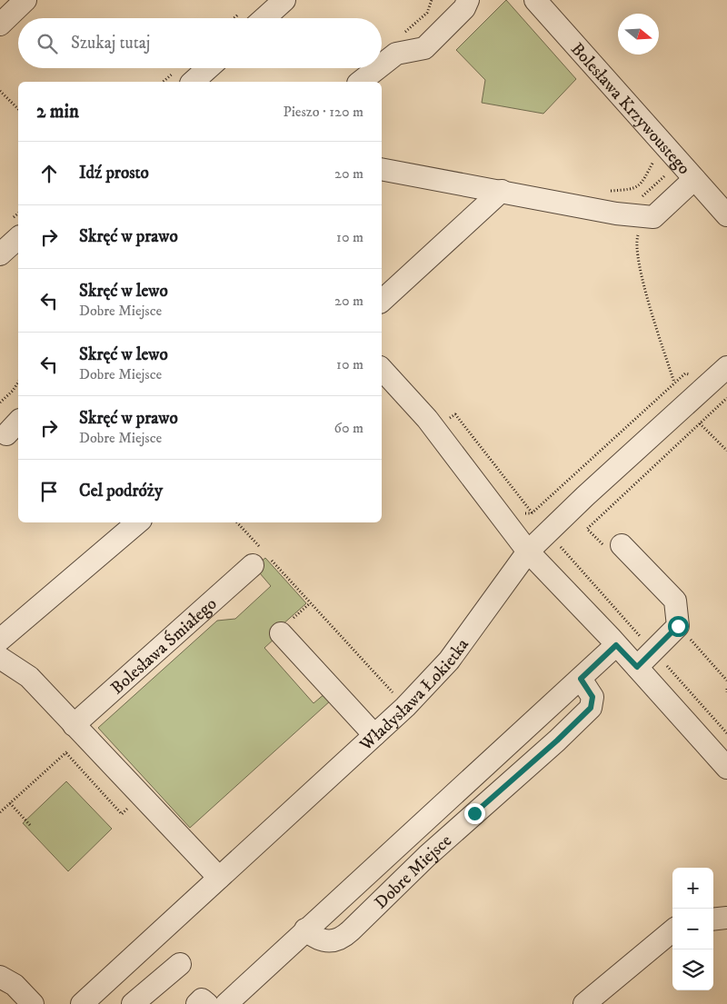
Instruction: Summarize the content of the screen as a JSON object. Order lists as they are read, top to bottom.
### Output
{
  "streets": {
    "street": [
      "Bolesława Krzywoustego",
      "Bolesława Śmiałego",
      "Władysława Łokietka",
      "Dobre Miejsce"
    ]
  },
  "north": "right",
  "page": {
    "search": "Szukaj tutaj",
    "heading": ["2 min", "Pieszo · 120 m"],
    "list": [
      ["Idź prosto", "20 m"],
      ["Skręć w prawo", "10 m"],
      ["Skręć w lewo", "Dobre Miejsce", "20 m"],
      ["Skręć w lewo", "Dobre Miejsce", "10 m"],
      ["Skręć w prawo", "Dobre Miejsce", "60 m"],
      "Cel podróży"
    ],
    "map_buttons": ["+", "−"]
  }
}
